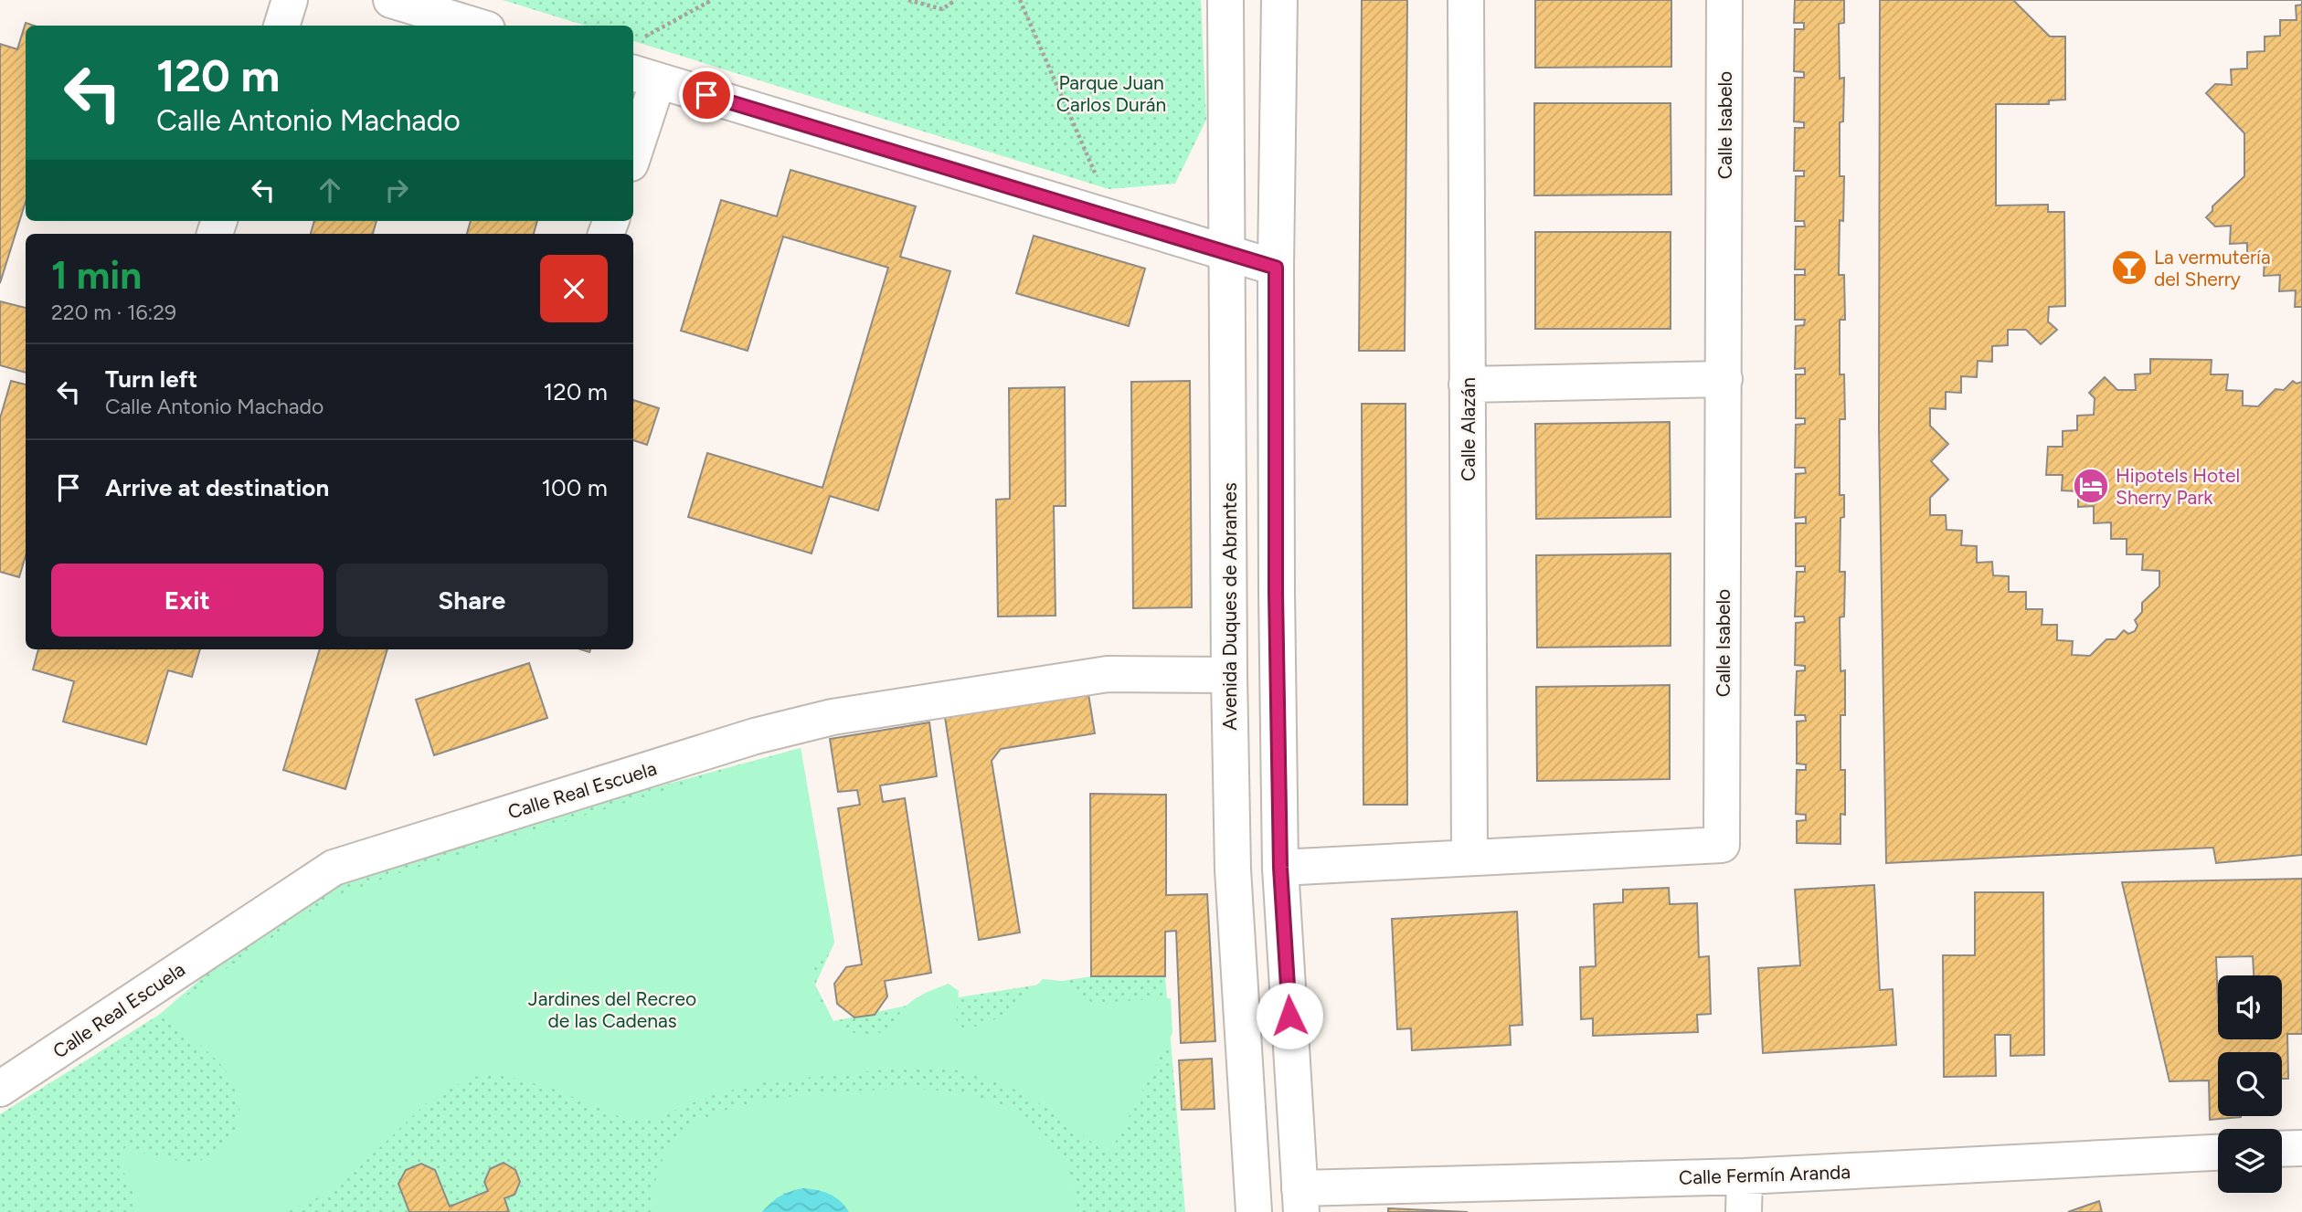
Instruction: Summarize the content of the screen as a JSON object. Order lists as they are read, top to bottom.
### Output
{
  "streets": {
    "street": [
      "Calle Isabelo",
      "Calle Alazán",
      "Avenida Duques de Abrantes",
      "Calle Real Escuela",
      "Calle Fermín Aranda"
    ]
  },
  "crossings": [
    ["Calle Isabelo", "Calle Alazán"],
    ["Avenida Duques de Abrantes", "Calle Real Escuela"]
  ],
  "parks": ["Parque Juan Carlos Durán", "Jardines del Recreo de las Cadenas"],
  "places": {
    "bar": ["La vermutería del Sherry"],
    "hotel": ["Hipotels Hotel Sherry Park"]
  },
  "page": {
    "turn": ["120 m", "Calle Antonio Machado"],
    "heading": ["1 min", "220 m · 16:29"],
    "list": [
      {
        "name": "Turn left",
        "note": "Calle Antonio Machado",
        "value": "120 m"
      },
      {
        "name": "Arrive at destination",
        "value": "100 m"
      }
    ],
    "buttons": ["Exit", "Share"]
  }
}
